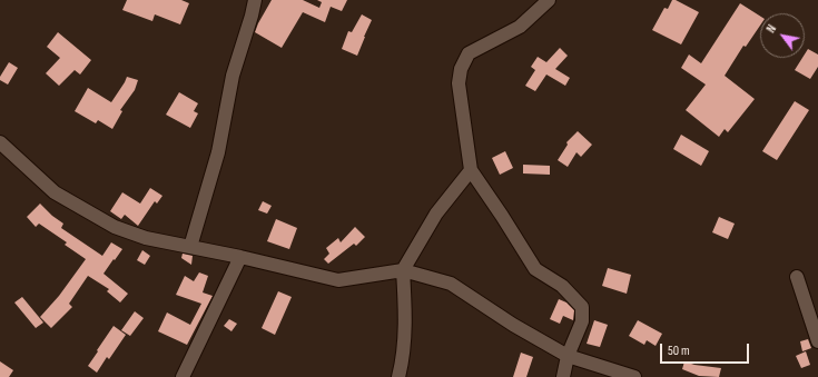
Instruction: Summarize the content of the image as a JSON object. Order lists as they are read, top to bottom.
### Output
{
  "scale_bar": "50 m",
  "north": "top left"
}
